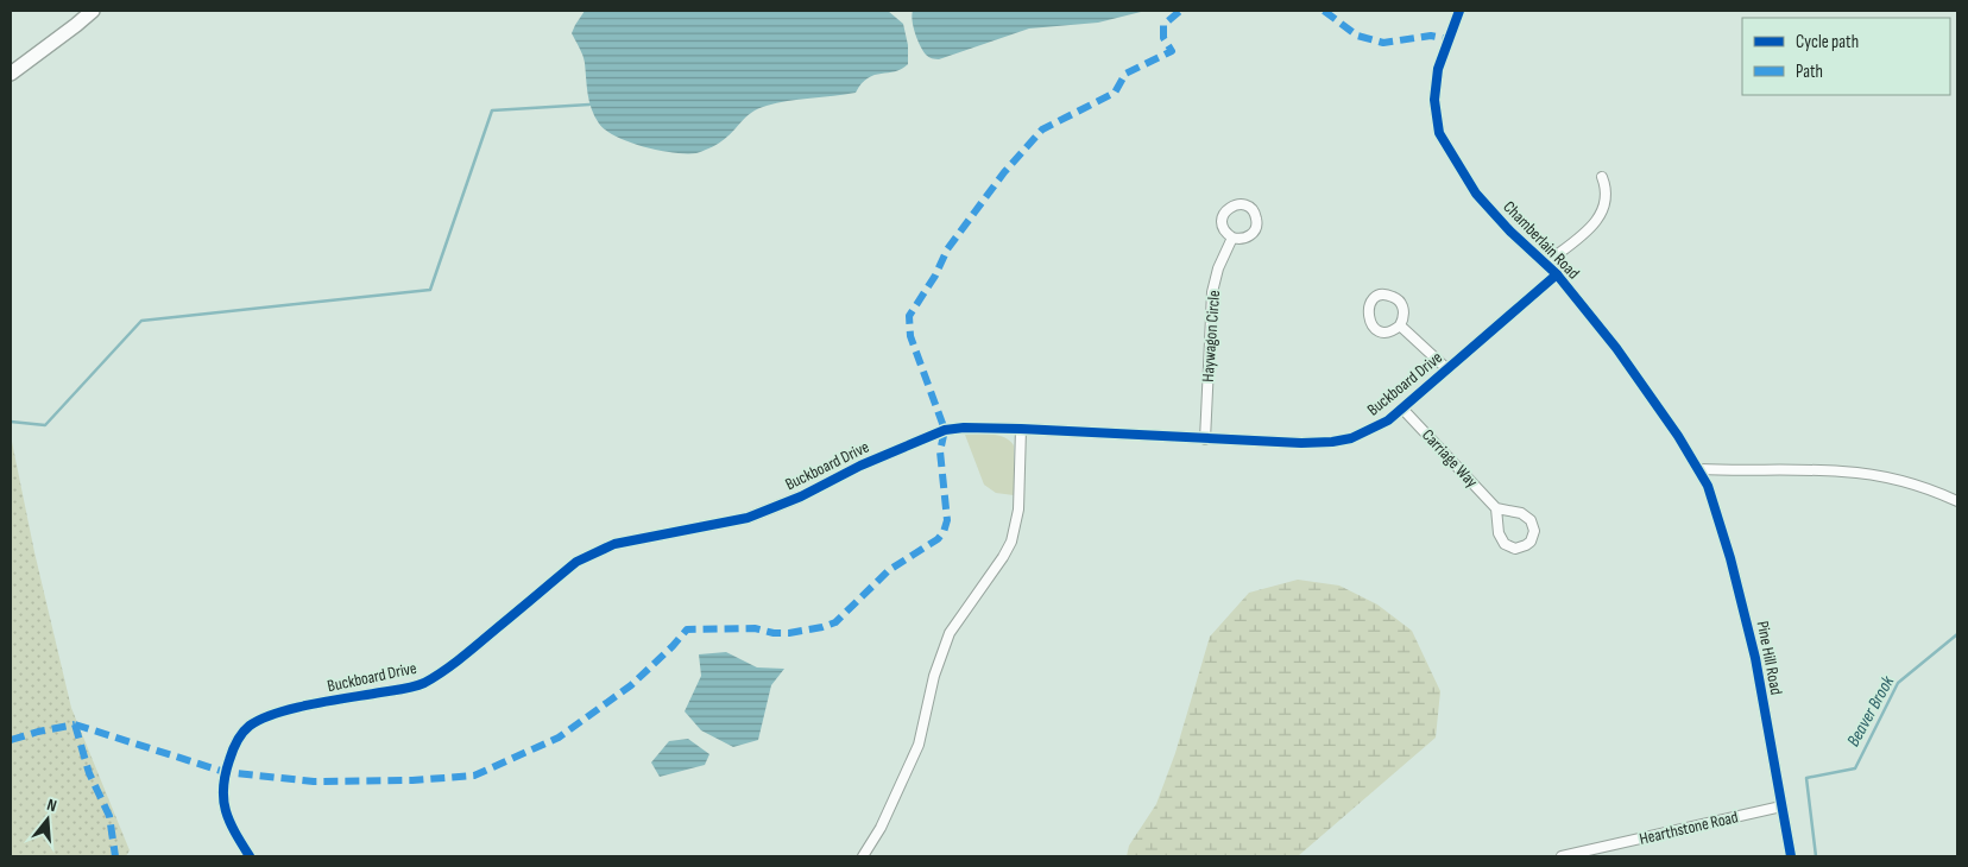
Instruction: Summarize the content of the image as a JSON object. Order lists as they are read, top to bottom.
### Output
{
  "streets": {
    "street": [
      "Chamberlain Road",
      "Haywagon Circle",
      "Buckboard Drive",
      "Carriage Way",
      "Pine Hill Road",
      "Hearthstone Road"
    ]
  },
  "crossings": [
    ["Chamberlain Road", "Buckboard Drive"],
    ["Chamberlain Road", "Pine Hill Road"],
    ["Haywagon Circle", "Buckboard Drive"],
    ["Buckboard Drive", "Carriage Way"],
    ["Pine Hill Road", "Hearthstone Road"]
  ],
  "water": ["Beaver Brook"],
  "legend": ["Cycle path", "Path"],
  "north": "top"
}
